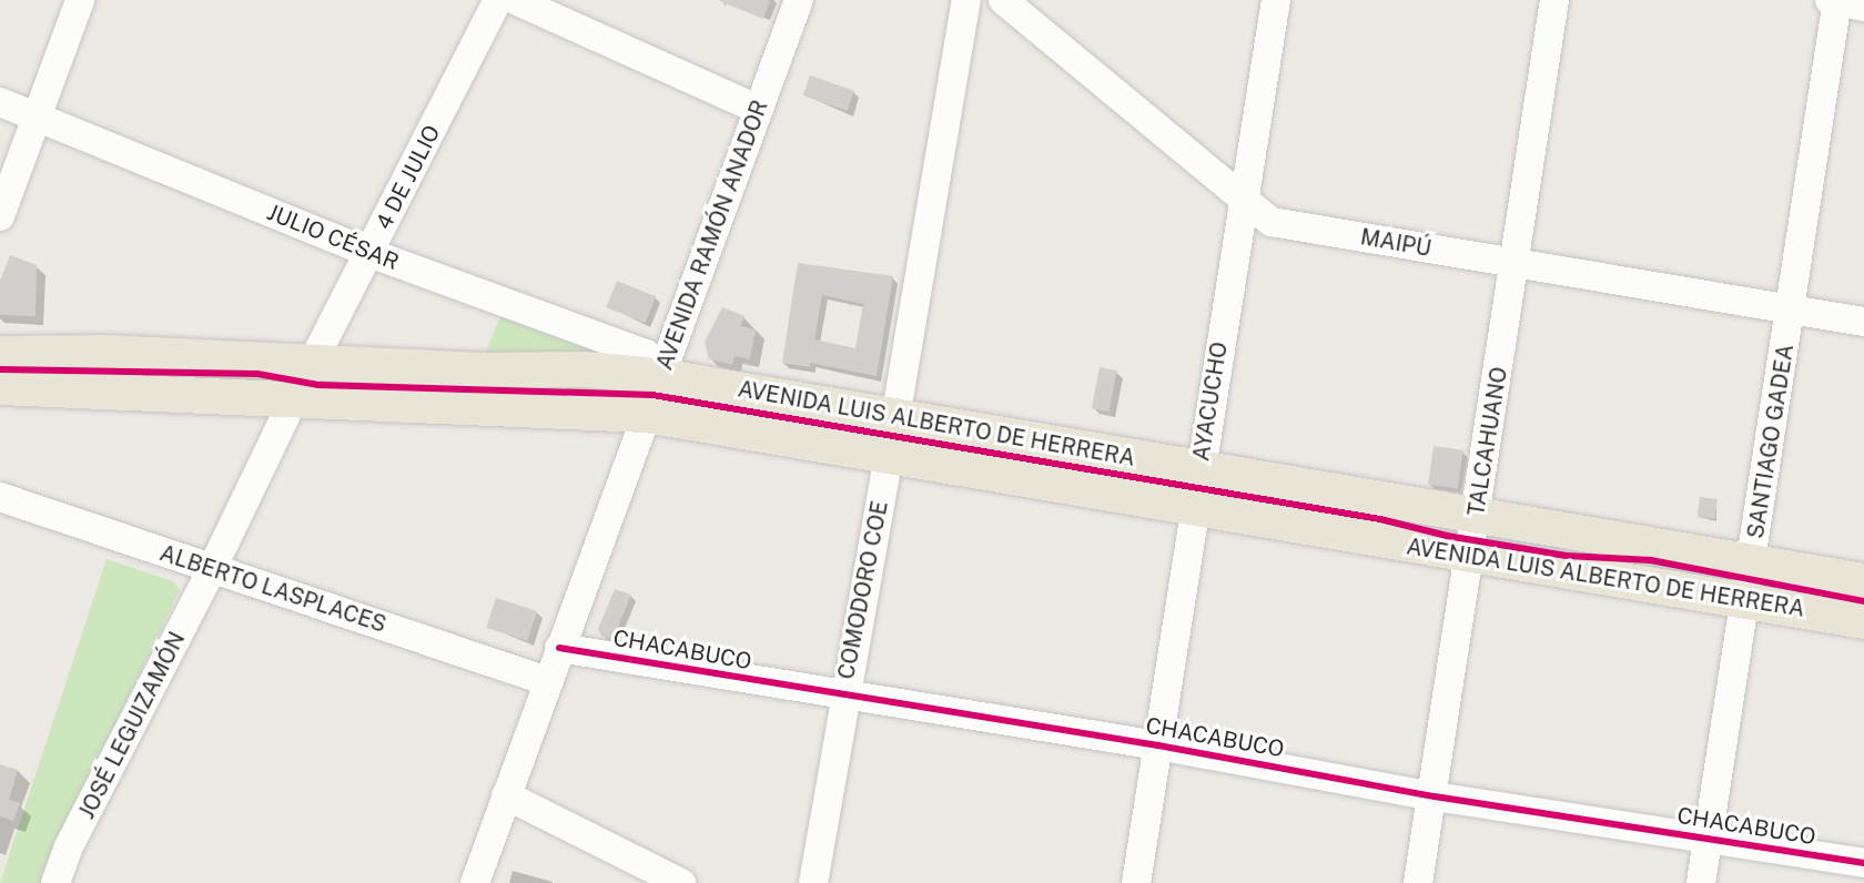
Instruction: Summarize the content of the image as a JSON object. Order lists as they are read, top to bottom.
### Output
{
  "streets": {
    "main road": ["AVENIDA LUIS ALBERTO DE HERRERA"],
    "street": [
      "4 DE JULIO",
      "AVENIDA RAMÓN ANADOR",
      "JULIO CÉSAR",
      "MAIPÚ",
      "AYACUCHO",
      "TALCAHUANO",
      "SANTIAGO GADEA",
      "ALBERTO LASPLACES",
      "COMODORO COE",
      "CHACABUCO",
      "JOSÉ LEGUIZAMÓN"
    ]
  },
  "crossings": [
    ["4 DE JULIO", "JULIO CÉSAR"],
    ["4 DE JULIO", "AVENIDA LUIS ALBERTO DE HERRERA"],
    ["4 DE JULIO", "ALBERTO LASPLACES"],
    ["4 DE JULIO", "JOSÉ LEGUIZAMÓN"],
    ["AVENIDA RAMÓN ANADOR", "JULIO CÉSAR"],
    ["AVENIDA RAMÓN ANADOR", "AVENIDA LUIS ALBERTO DE HERRERA"],
    ["AVENIDA RAMÓN ANADOR", "ALBERTO LASPLACES"],
    ["AVENIDA RAMÓN ANADOR", "CHACABUCO"],
    ["JULIO CÉSAR", "AVENIDA LUIS ALBERTO DE HERRERA"],
    ["MAIPÚ", "AYACUCHO"],
    ["MAIPÚ", "TALCAHUANO"],
    ["MAIPÚ", "SANTIAGO GADEA"],
    ["AYACUCHO", "AVENIDA LUIS ALBERTO DE HERRERA"],
    ["AYACUCHO", "CHACABUCO"],
    ["AVENIDA LUIS ALBERTO DE HERRERA", "TALCAHUANO"],
    ["AVENIDA LUIS ALBERTO DE HERRERA", "SANTIAGO GADEA"],
    ["AVENIDA LUIS ALBERTO DE HERRERA", "COMODORO COE"],
    ["TALCAHUANO", "CHACABUCO"],
    ["SANTIAGO GADEA", "CHACABUCO"],
    ["ALBERTO LASPLACES", "JOSÉ LEGUIZAMÓN"],
    ["COMODORO COE", "CHACABUCO"]
  ]
}
